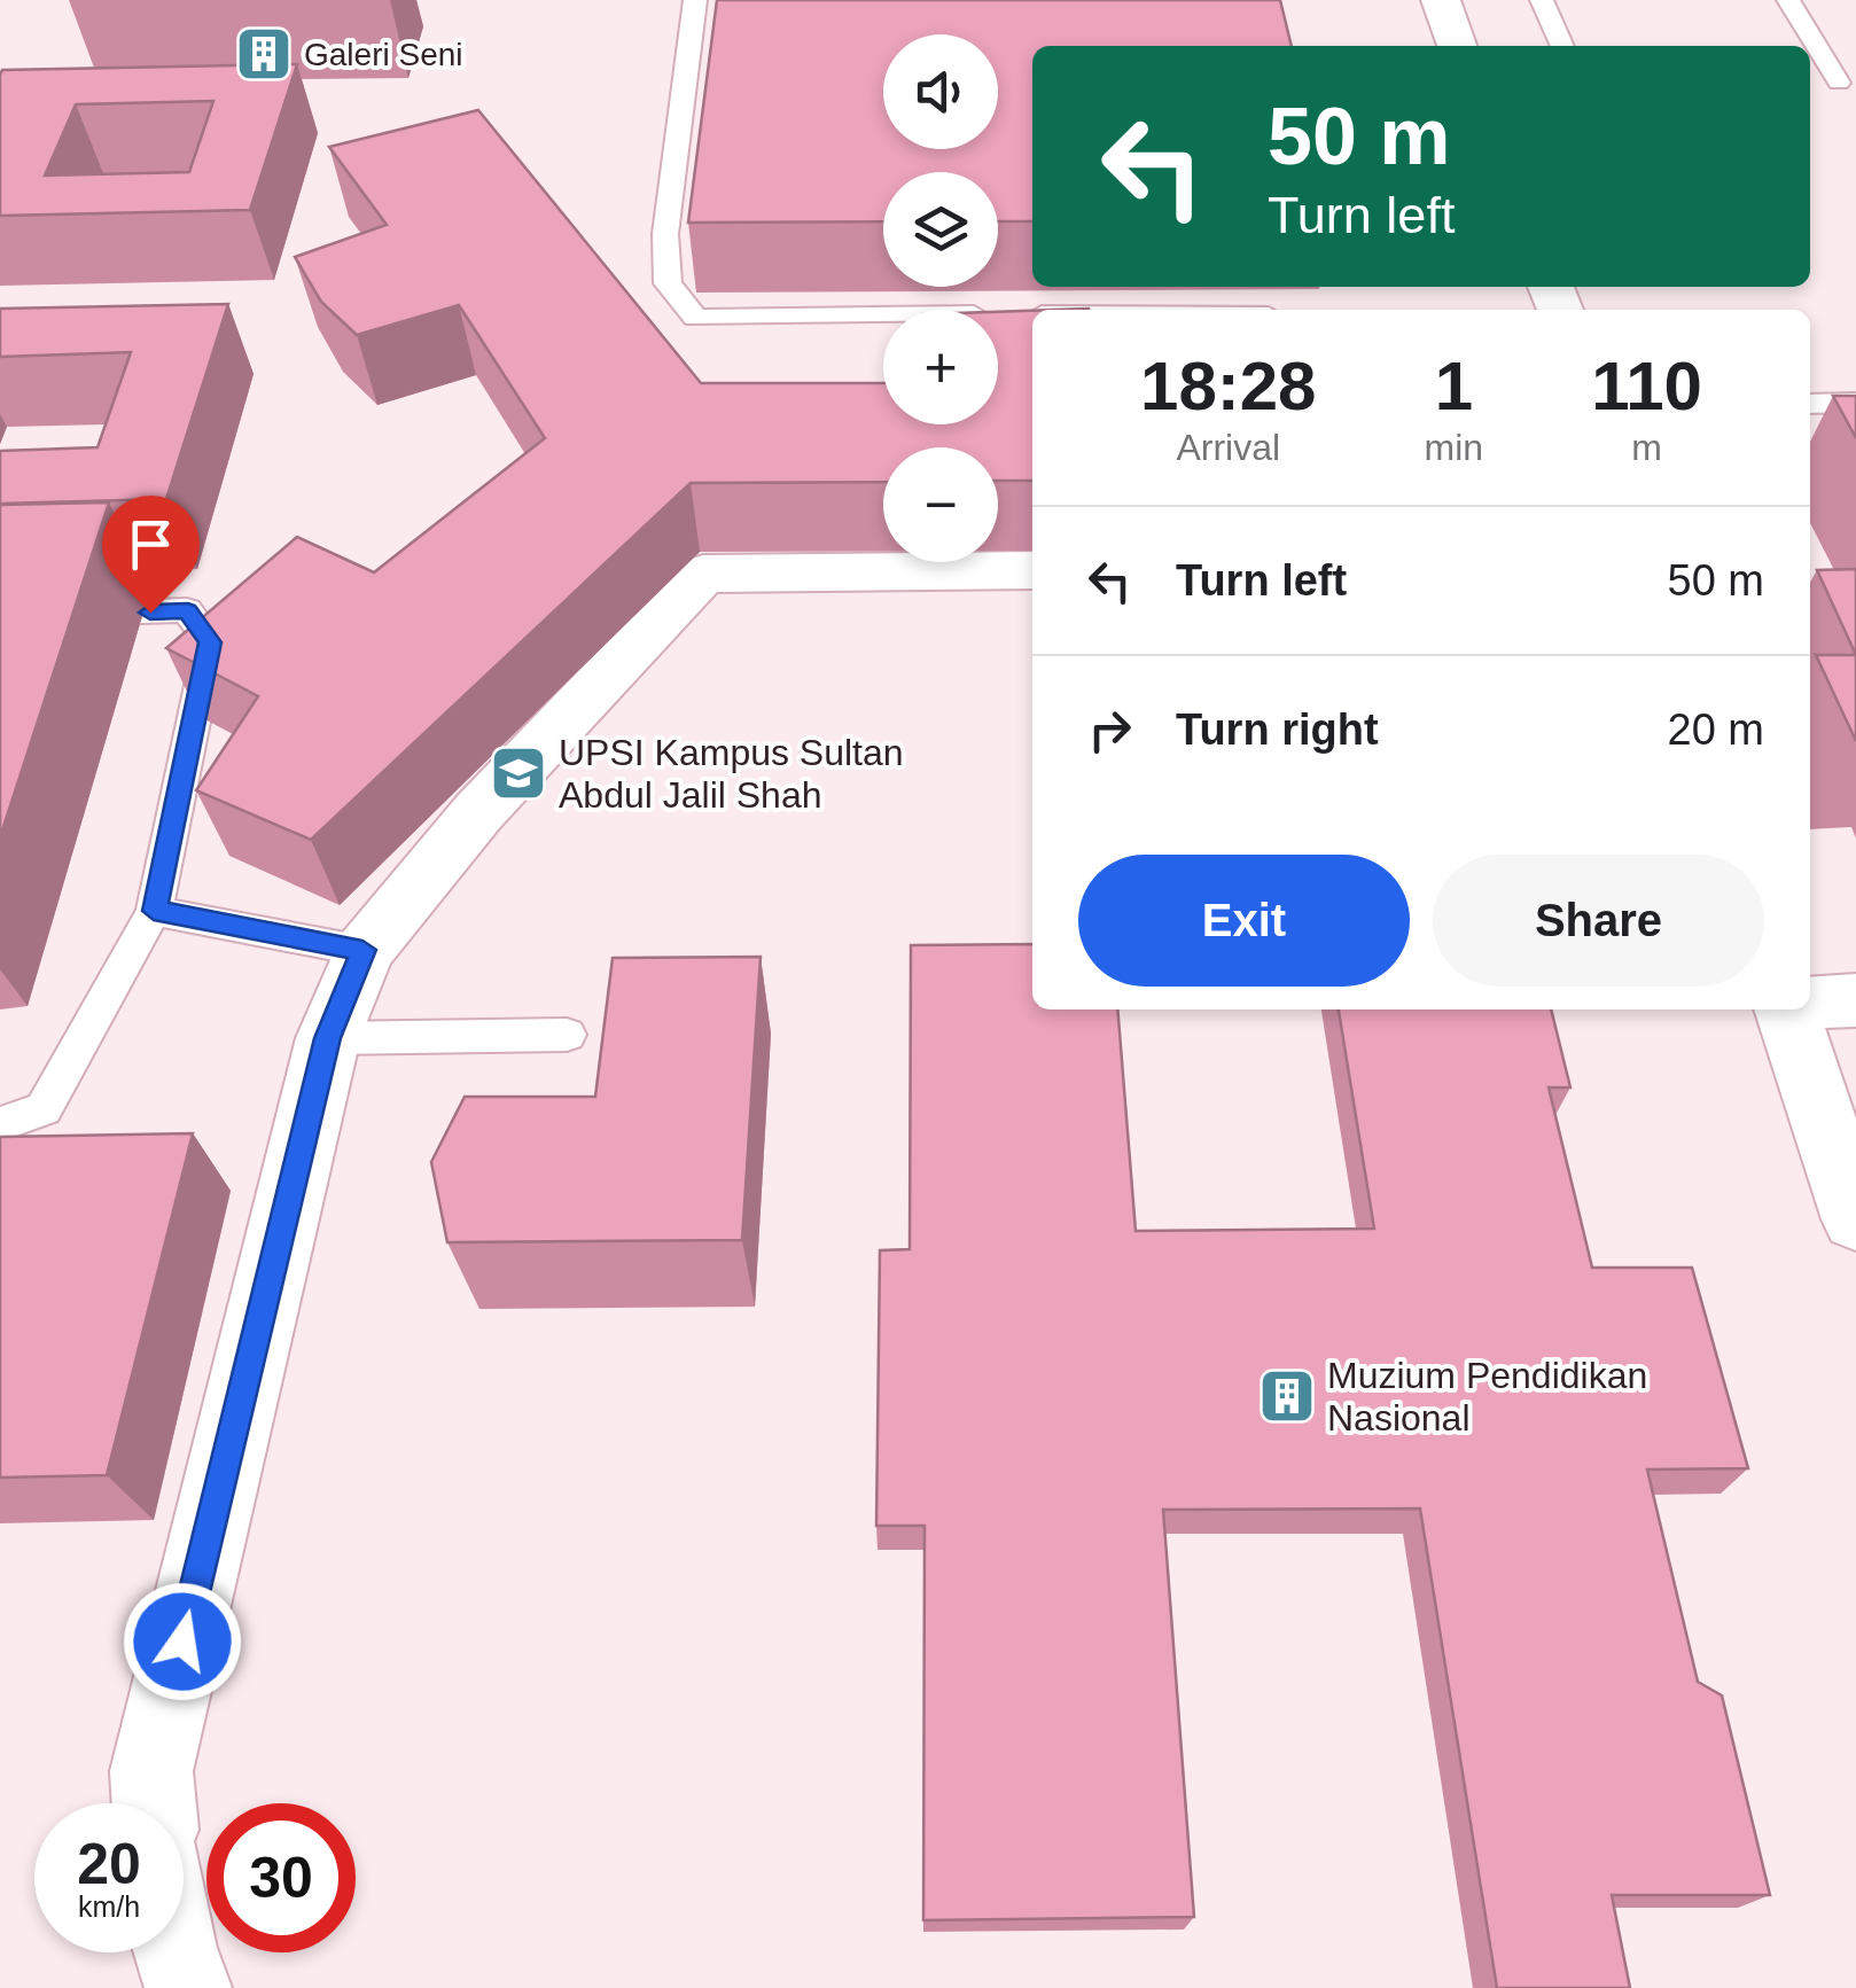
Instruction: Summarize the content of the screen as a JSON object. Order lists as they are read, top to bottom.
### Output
{
  "places": {
    "building": ["Galeri Seni", "Muzium Pendidikan Nasional"],
    "school or university": ["UPSI Kampus Sultan Abdul Jalil Shah"]
  },
  "page": {
    "map_buttons": ["+", "−"],
    "turn": ["50 m", "Turn left"],
    "eta": [
      "18:28",
      "Arrival",
      "1",
      "min",
      "110",
      "m"
    ],
    "list": [
      {
        "name": "Turn left",
        "value": "50 m"
      },
      {
        "name": "Turn right",
        "value": "20 m"
      }
    ],
    "buttons": ["Exit", "Share"],
    "speed": "20 km/h",
    "limit": "30"
  }
}
